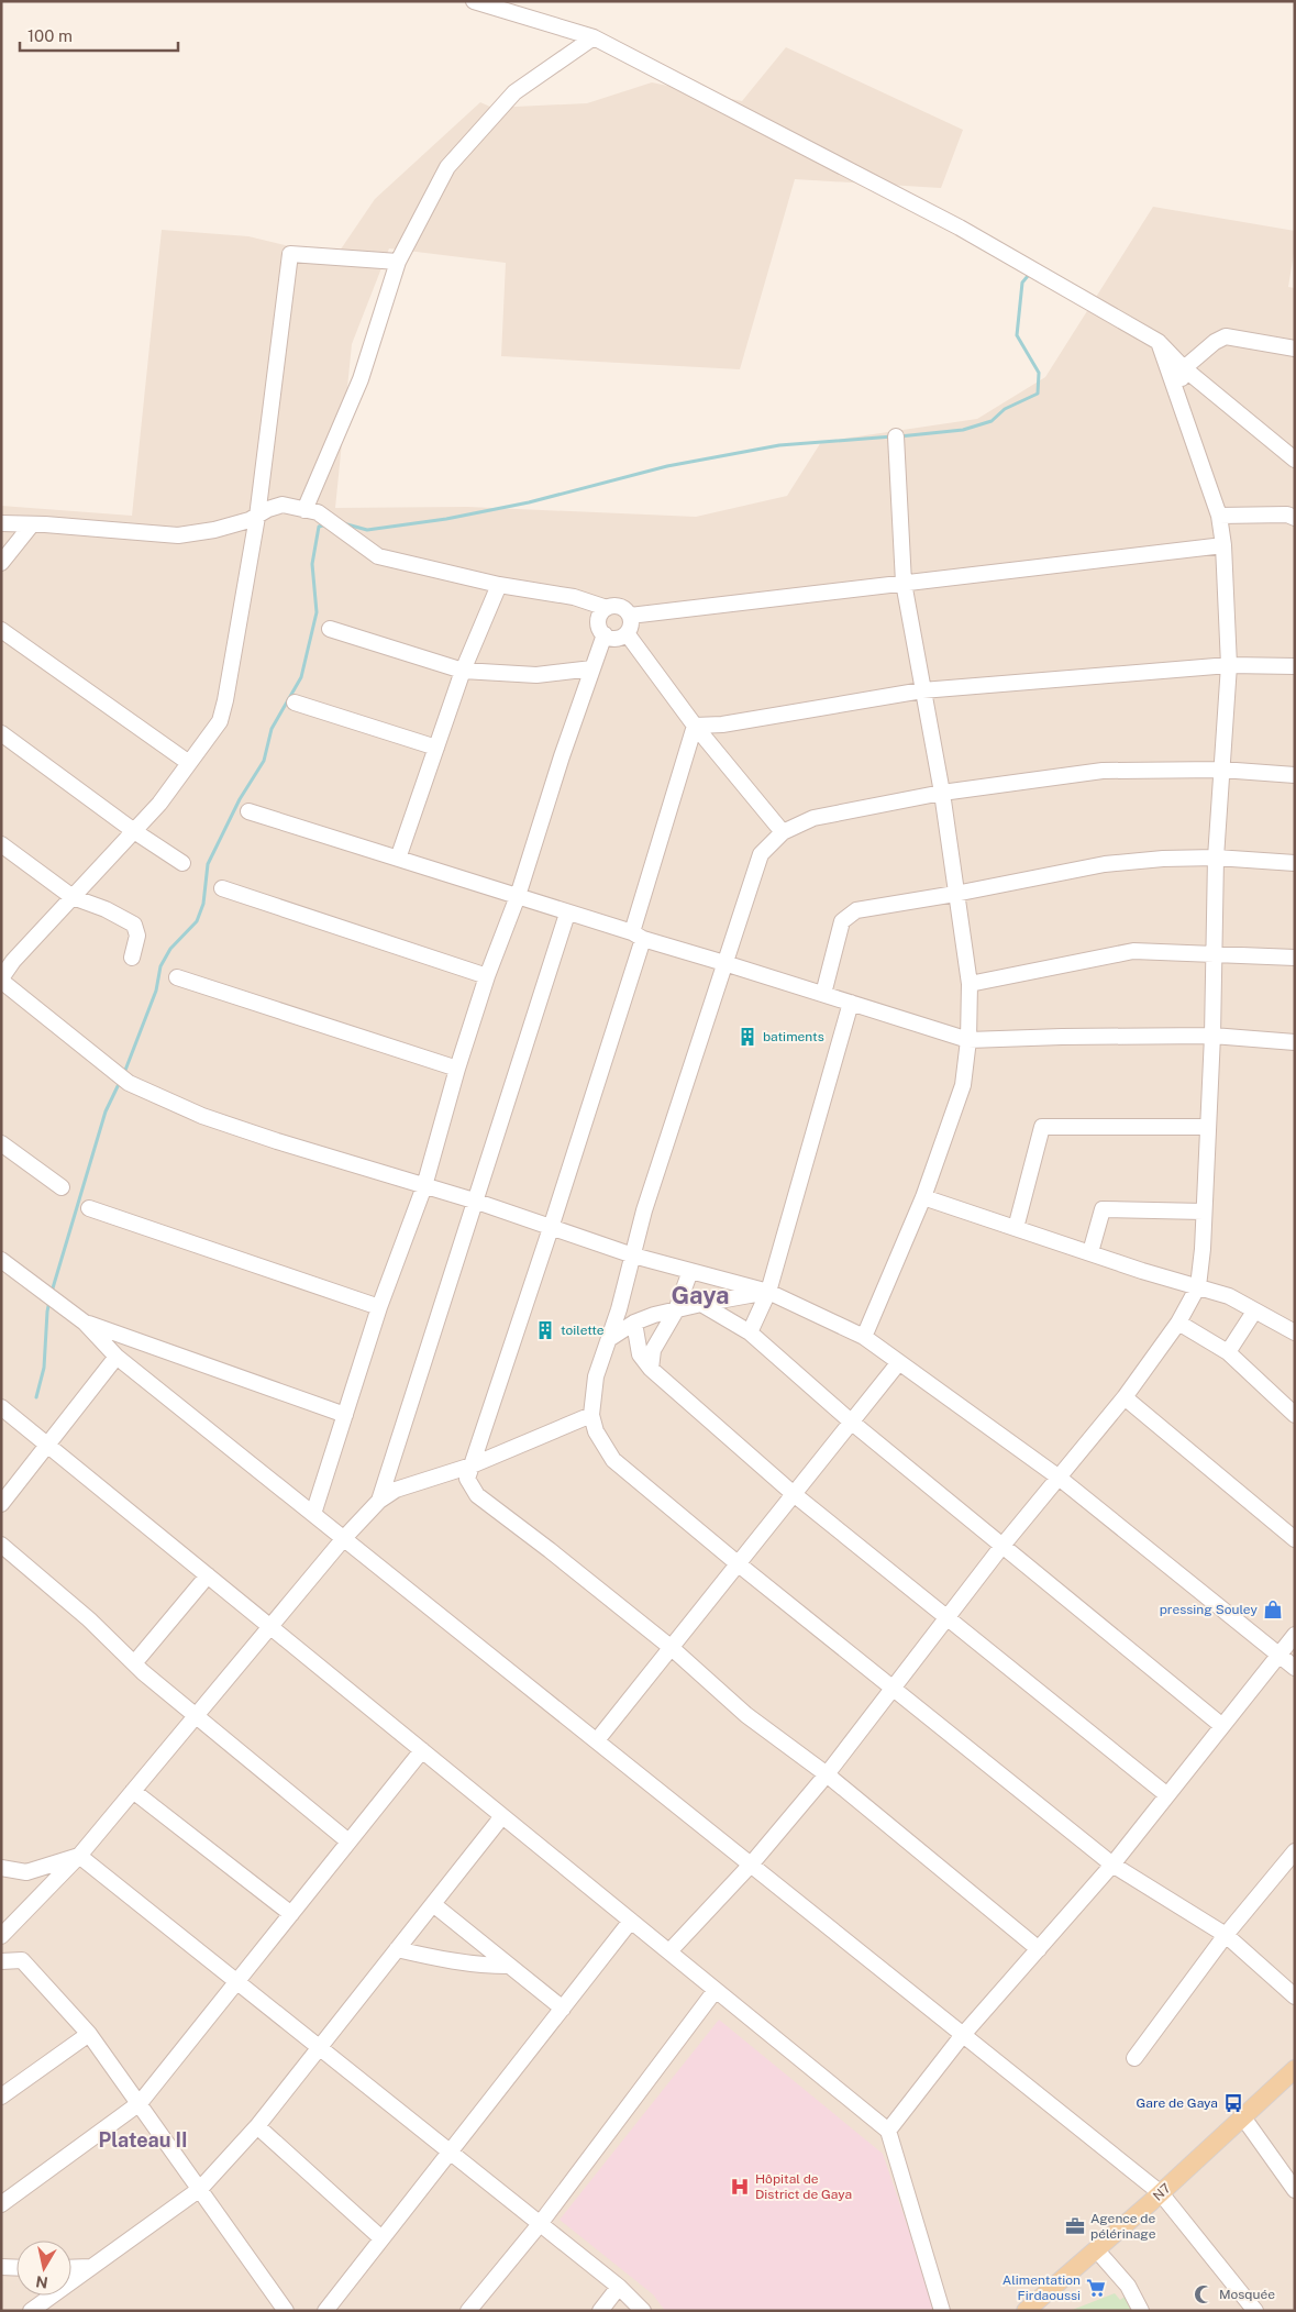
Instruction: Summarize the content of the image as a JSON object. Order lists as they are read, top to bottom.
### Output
{
  "streets": {
    "main road": ["N7"]
  },
  "districts": ["Gaya", "Plateau II"],
  "places": {
    "building": ["batiments", "toilette"],
    "shop": ["pressing Souley"],
    "bus stop": ["Gare de Gaya"],
    "hospital": ["Hôpital de District de Gaya"],
    "office": ["Agence de pélérinage"],
    "supermarket": ["Alimentation Firdaoussi"],
    "mosque": ["Mosquée"]
  },
  "scale_bar": "100 m",
  "north": "bottom"
}
